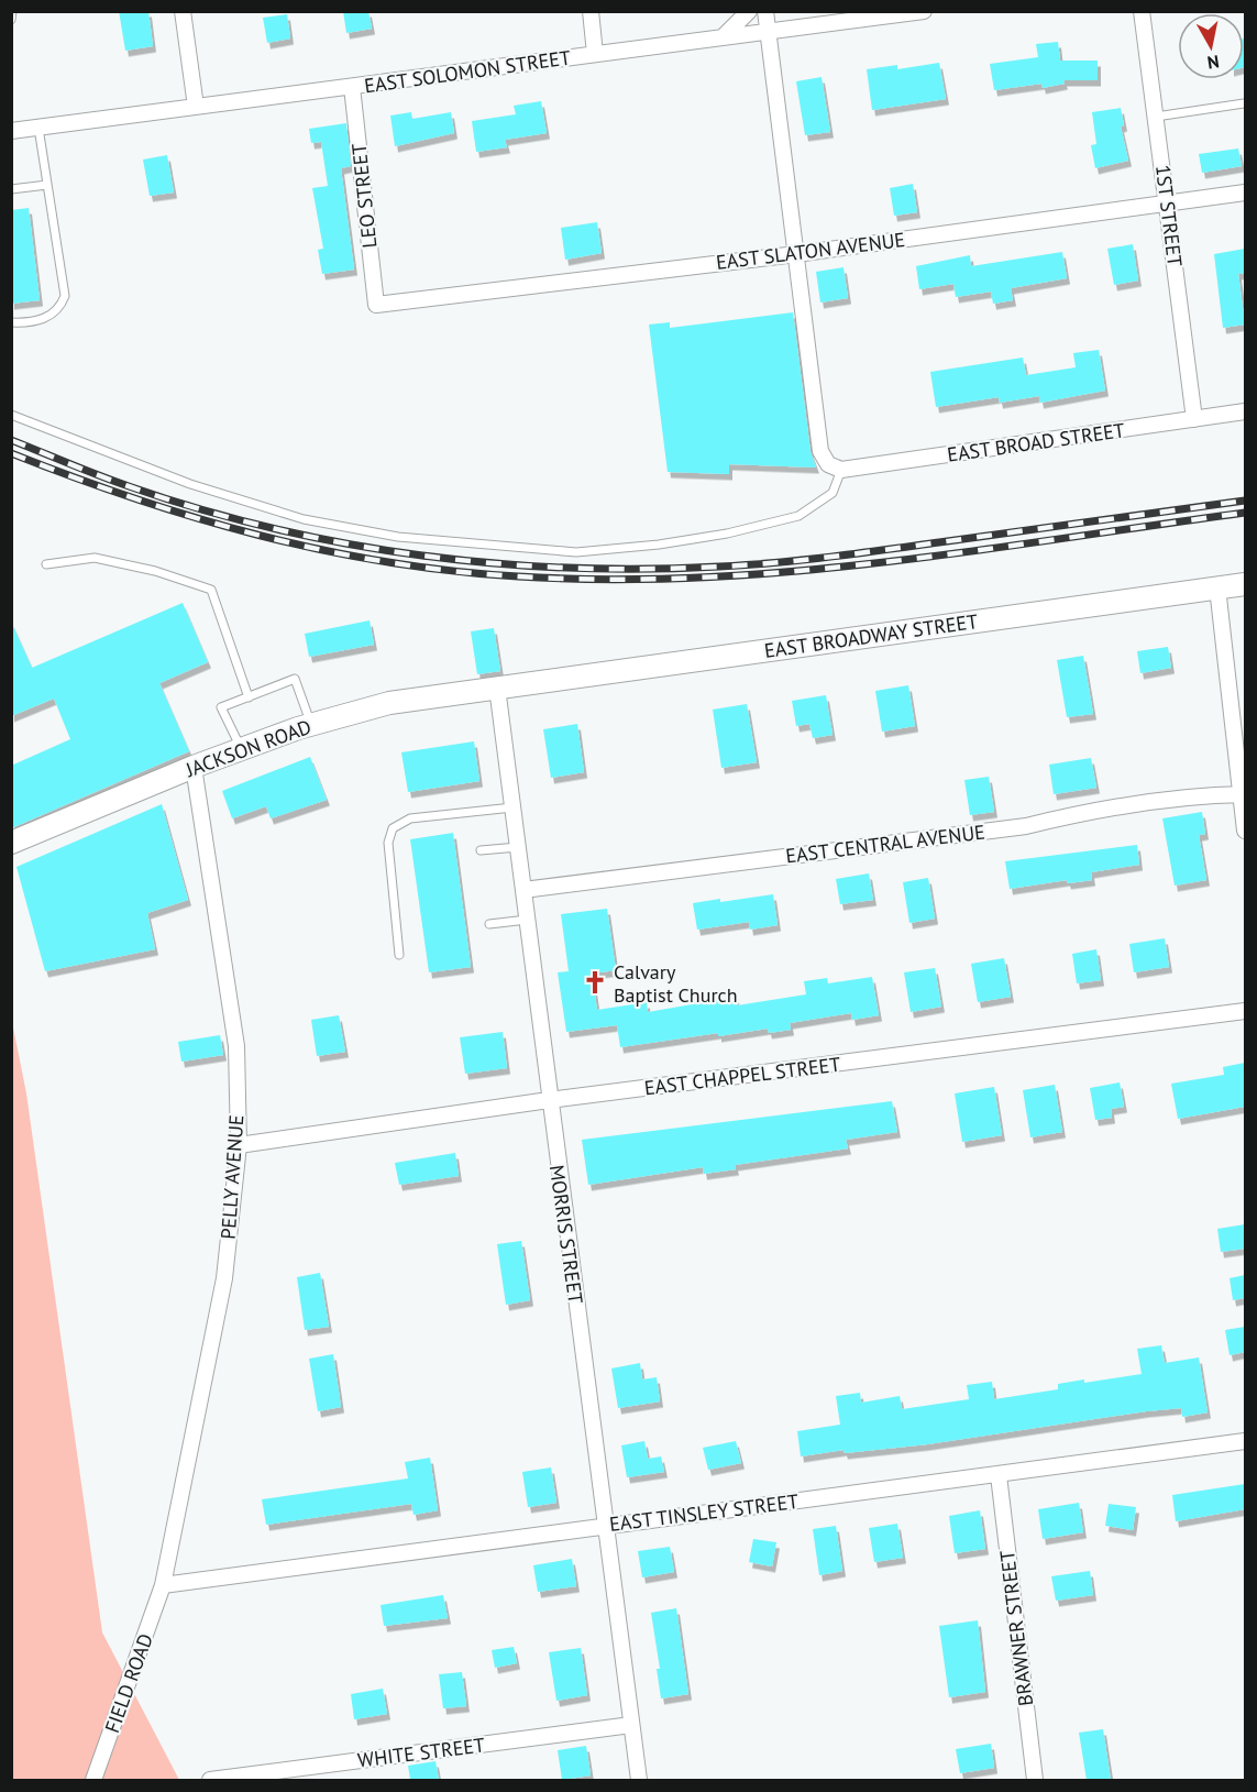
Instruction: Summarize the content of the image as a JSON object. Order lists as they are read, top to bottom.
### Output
{
  "streets": {
    "main road": ["EAST BROADWAY STREET", "JACKSON ROAD"],
    "street": [
      "EAST SOLOMON STREET",
      "LEO STREET",
      "1ST STREET",
      "EAST SLATON AVENUE",
      "EAST BROAD STREET",
      "EAST CENTRAL AVENUE",
      "EAST CHAPPEL STREET",
      "PELLY AVENUE",
      "MORRIS STREET",
      "EAST TINSLEY STREET",
      "BRAWNER STREET",
      "FIELD ROAD",
      "WHITE STREET"
    ]
  },
  "crossings": [
    ["EAST SOLOMON STREET", "LEO STREET"],
    ["LEO STREET", "EAST SLATON AVENUE"],
    ["1ST STREET", "EAST SLATON AVENUE"],
    ["1ST STREET", "EAST BROAD STREET"],
    ["EAST BROADWAY STREET", "JACKSON ROAD"],
    ["EAST BROADWAY STREET", "MORRIS STREET"],
    ["JACKSON ROAD", "PELLY AVENUE"],
    ["JACKSON ROAD", "MORRIS STREET"],
    ["EAST CENTRAL AVENUE", "MORRIS STREET"],
    ["EAST CHAPPEL STREET", "PELLY AVENUE"],
    ["EAST CHAPPEL STREET", "MORRIS STREET"],
    ["PELLY AVENUE", "EAST TINSLEY STREET"],
    ["PELLY AVENUE", "FIELD ROAD"],
    ["MORRIS STREET", "EAST TINSLEY STREET"],
    ["MORRIS STREET", "WHITE STREET"],
    ["EAST TINSLEY STREET", "BRAWNER STREET"],
    ["EAST TINSLEY STREET", "FIELD ROAD"]
  ],
  "places": {
    "church": ["Calvary Baptist Church"]
  },
  "north": "bottom"
}
